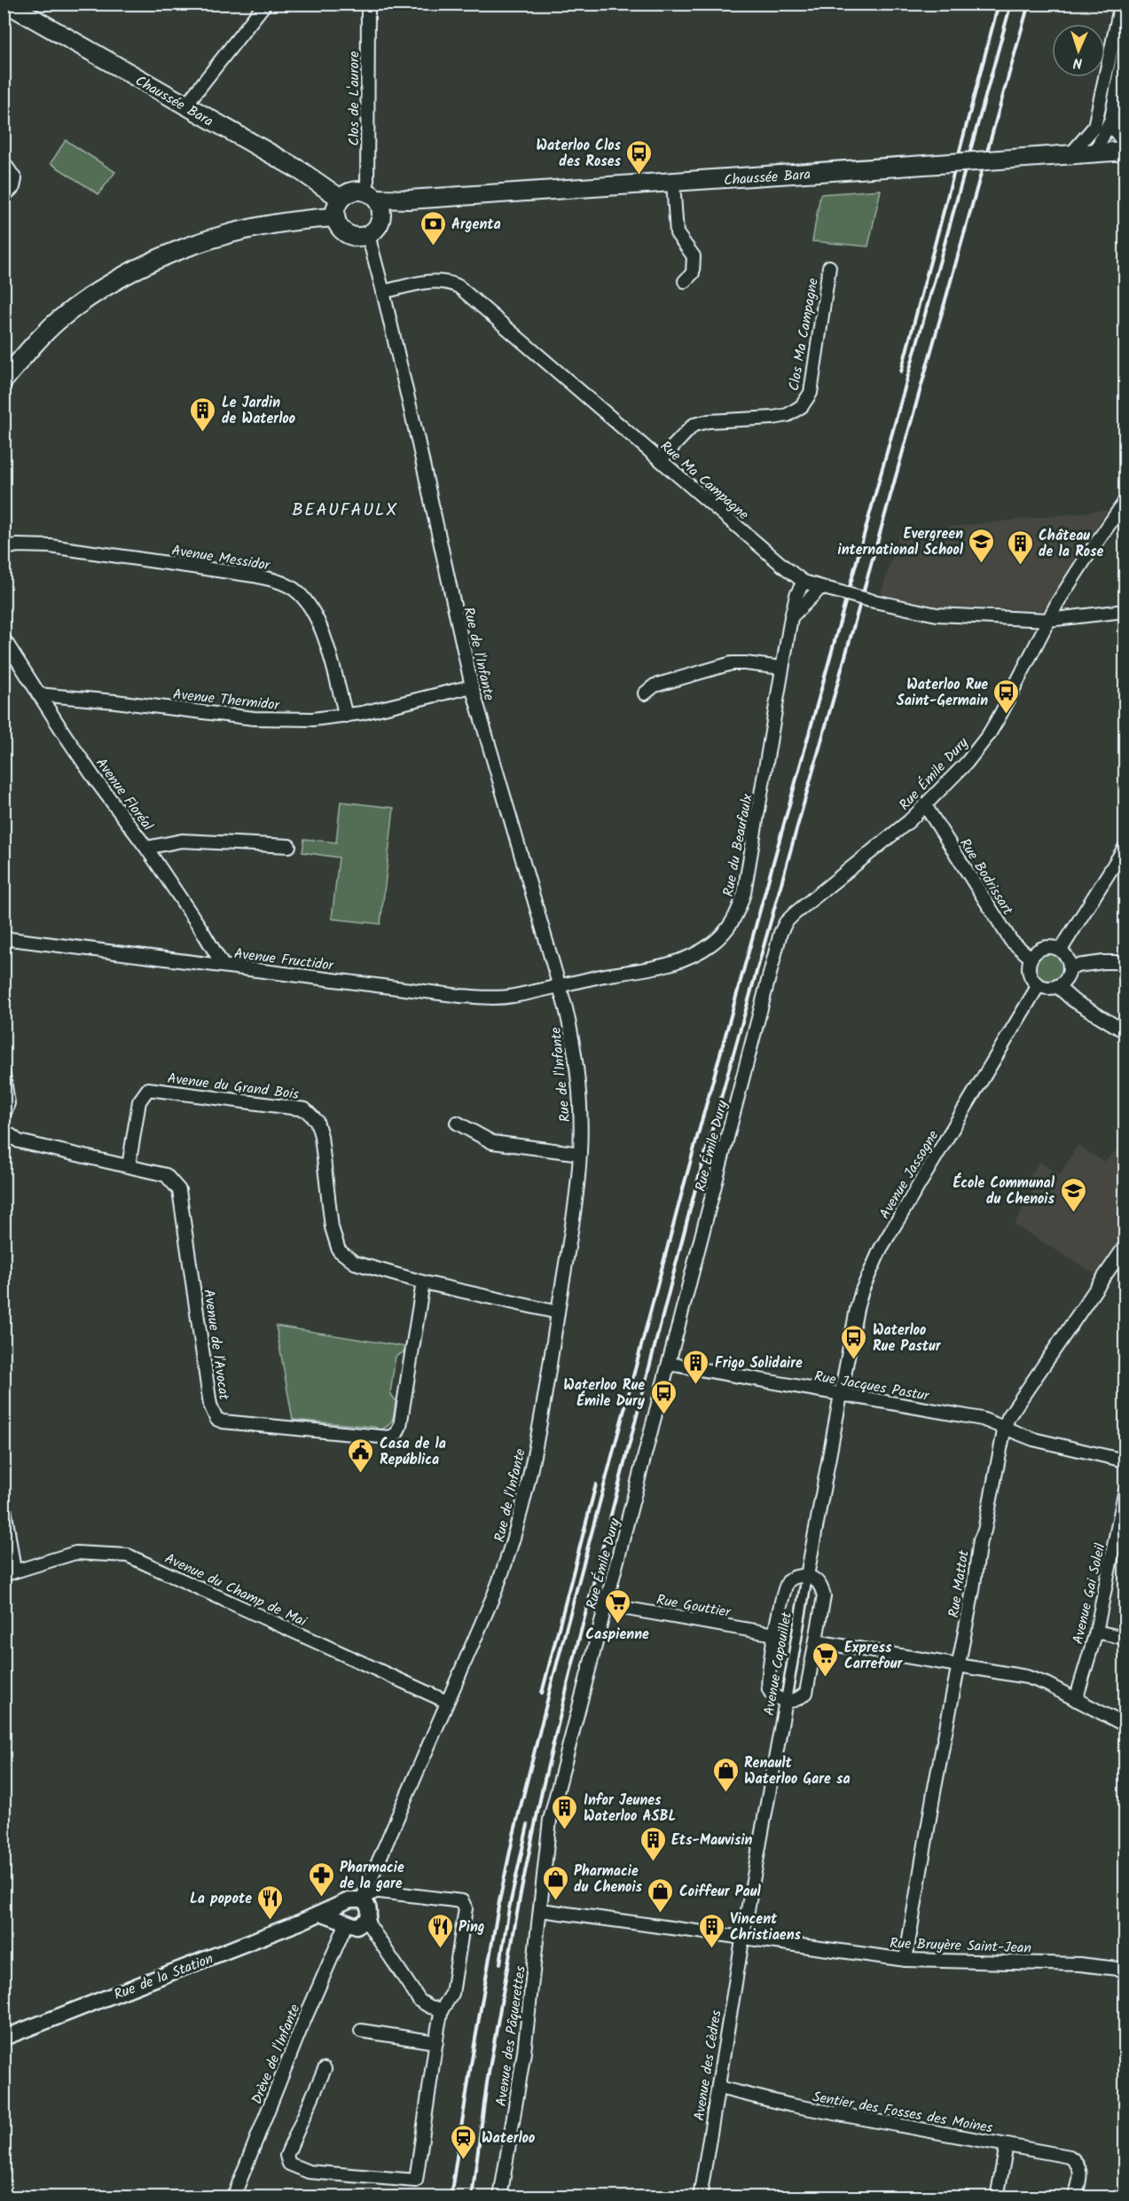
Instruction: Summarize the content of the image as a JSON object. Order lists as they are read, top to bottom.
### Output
{
  "streets": {
    "main road": ["Chaussée Bara"],
    "street": [
      "Clos de L'aurore",
      "Clos Ma Campagne",
      "Rue Ma Campagne",
      "Avenue Messidor",
      "Rue de l'Infante",
      "Avenue Thermidor",
      "Rue Émile Dury",
      "Avenue Floréal",
      "Rue du Beaufaulx",
      "Rue Bodrissart",
      "Avenue Fructidor",
      "Avenue du Grand Bois",
      "Avenue Jassogne",
      "Avenue de l'Avocat",
      "Rue Jacques Pastur",
      "Rue Mattot",
      "Avenue du Champ de Mai",
      "Avenue Gai Soleil",
      "Rue Gouttier",
      "Avenue Capouillet",
      "Rue Bruyère Saint-Jean",
      "Rue de la Station",
      "Avenue des Pâquerettes",
      "Drève de l'Infante",
      "Avenue des Cèdres",
      "Sentier des Fosses des Moines"
    ]
  },
  "crossings": [
    ["Clos de L'aurore", "Chaussée Bara"],
    ["Clos de L'aurore", "Rue de l'Infante"],
    ["Chaussée Bara", "Rue de l'Infante"],
    ["Clos Ma Campagne", "Rue Ma Campagne"],
    ["Rue Ma Campagne", "Rue de l'Infante"],
    ["Rue Ma Campagne", "Rue Émile Dury"],
    ["Rue Ma Campagne", "Rue du Beaufaulx"],
    ["Avenue Messidor", "Avenue Thermidor"],
    ["Rue de l'Infante", "Avenue Thermidor"],
    ["Rue de l'Infante", "Rue du Beaufaulx"],
    ["Rue de l'Infante", "Avenue Fructidor"],
    ["Rue de l'Infante", "Avenue du Grand Bois"],
    ["Rue de l'Infante", "Avenue du Champ de Mai"],
    ["Rue de l'Infante", "Rue de la Station"],
    ["Rue de l'Infante", "Drève de l'Infante"],
    ["Avenue Thermidor", "Avenue Floréal"],
    ["Rue Émile Dury", "Rue Bodrissart"],
    ["Rue Émile Dury", "Rue Jacques Pastur"],
    ["Rue Émile Dury", "Rue Gouttier"],
    ["Rue Émile Dury", "Rue Bruyère Saint-Jean"],
    ["Rue Émile Dury", "Avenue des Pâquerettes"],
    ["Avenue Floréal", "Avenue Fructidor"],
    ["Rue du Beaufaulx", "Avenue Fructidor"],
    ["Rue Bodrissart", "Avenue Jassogne"],
    ["Avenue du Grand Bois", "Avenue de l'Avocat"],
    ["Avenue Jassogne", "Rue Jacques Pastur"],
    ["Avenue Jassogne", "Avenue Capouillet"],
    ["Rue Jacques Pastur", "Rue Mattot"],
    ["Rue Jacques Pastur", "Avenue Capouillet"],
    ["Rue Mattot", "Rue Bruyère Saint-Jean"],
    ["Avenue Capouillet", "Rue Bruyère Saint-Jean"],
    ["Avenue Capouillet", "Avenue des Cèdres"],
    ["Rue Bruyère Saint-Jean", "Avenue des Pâquerettes"],
    ["Rue Bruyère Saint-Jean", "Avenue des Cèdres"],
    ["Rue de la Station", "Drève de l'Infante"],
    ["Avenue des Cèdres", "Sentier des Fosses des Moines"]
  ],
  "districts": ["BEAUFAULX"],
  "places": {
    "bus stop": [
      "Waterloo Clos des Roses",
      "Waterloo Rue Saint-Germain",
      "Waterloo Rue Pastur",
      "Waterloo Rue Émile Dury"
    ],
    "bank": ["Argenta"],
    "building": [
      "Le Jardin de Waterloo",
      "Château de la Rose",
      "Frigo Solidaire",
      "Infor Jeunes Waterloo ASBL",
      "Ets-Mauvisin",
      "Vincent Christiaens"
    ],
    "school or university": ["Evergreen international School", "École Communal du Chenois"],
    "public building": ["Casa de la República"],
    "supermarket": ["Caspienne", "Express Carrefour"],
    "shop": ["Renault Waterloo Gare sa", "Pharmacie du Chenois", "Coiffeur Paul"],
    "pharmacy": ["Pharmacie de la gare"],
    "restaurant": ["La popote", "Ping"],
    "station": ["Waterloo"]
  },
  "north": "bottom"
}
